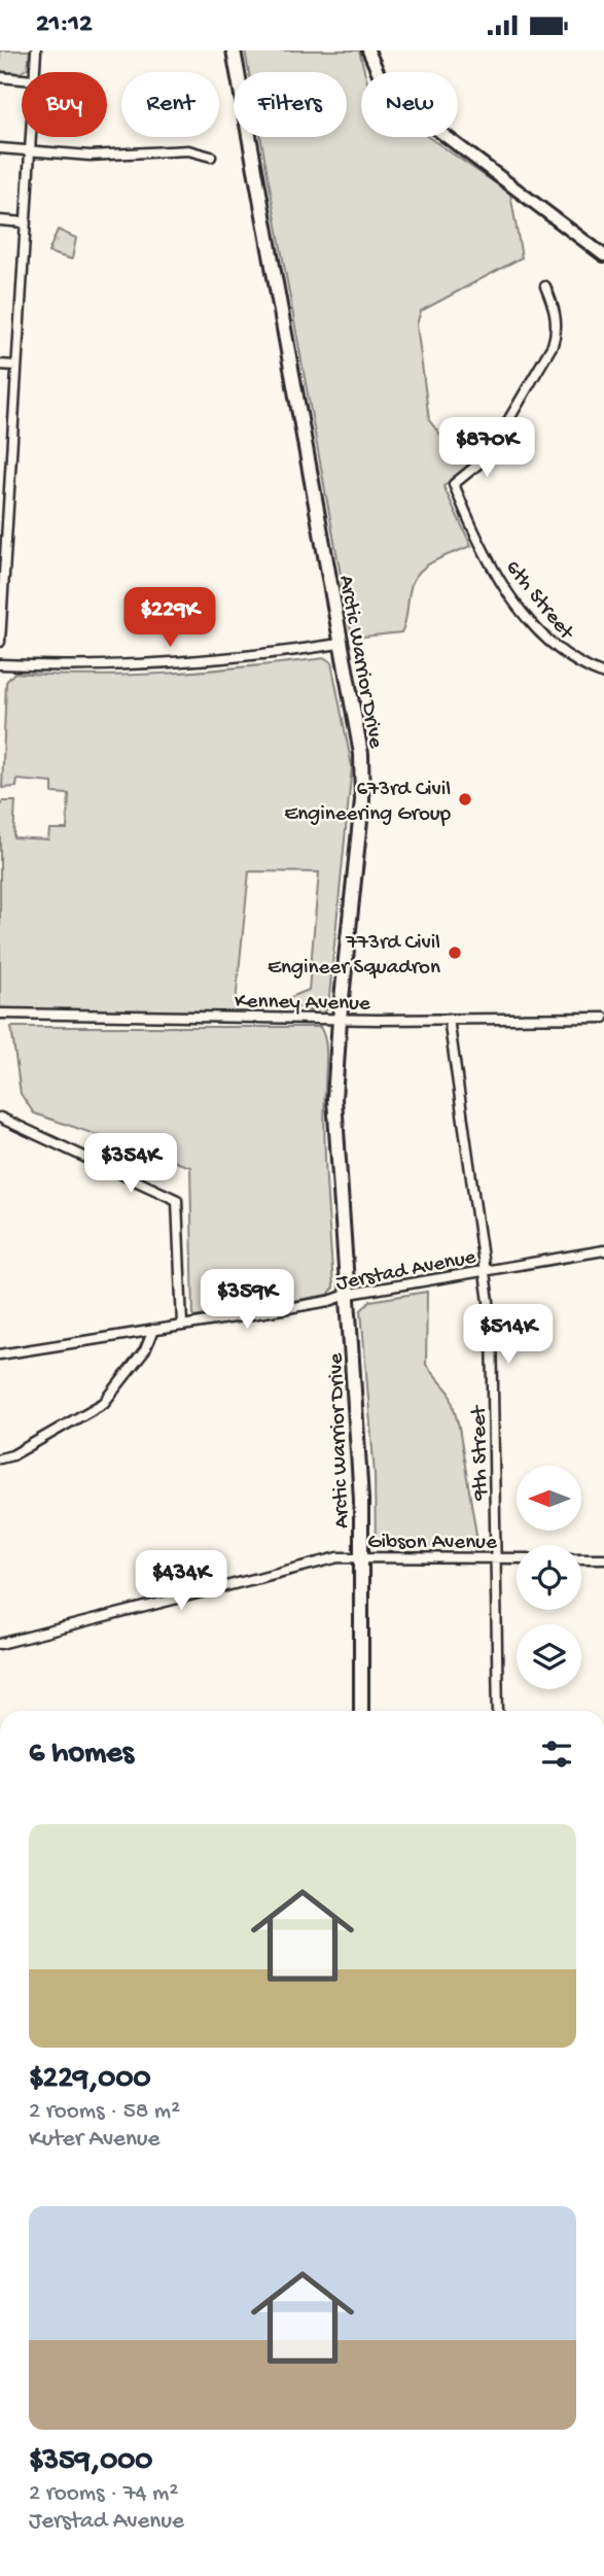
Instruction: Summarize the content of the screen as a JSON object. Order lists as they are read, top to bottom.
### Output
{
  "streets": {
    "main road": ["Arctic Warrior Drive"],
    "street": [
      "6th Street",
      "Kenney Avenue",
      "Jerstad Avenue",
      "9th Street",
      "Gibson Avenue"
    ]
  },
  "crossings": [
    ["Arctic Warrior Drive", "Kenney Avenue"],
    ["Arctic Warrior Drive", "Jerstad Avenue"],
    ["Arctic Warrior Drive", "Gibson Avenue"],
    ["Kenney Avenue", "9th Street"],
    ["Jerstad Avenue", "9th Street"],
    ["9th Street", "Gibson Avenue"]
  ],
  "places": ["673rd Civil Engineering Group", "773rd Civil Engineer Squadron"],
  "north": "left",
  "page": {
    "status": "21:12",
    "chip": [
      "Buy",
      "Rent",
      "Filters",
      "New"
    ],
    "price": [
      "$870K",
      "$229K",
      "$354K",
      "$359K",
      "$514K",
      "$434K"
    ],
    "heading": "6 homes",
    "list": [
      {
        "name": "$229,000",
        "note": "2 rooms · 58 m² · Kuter Avenue"
      },
      {
        "name": "$359,000",
        "note": "2 rooms · 74 m² · Jerstad Avenue"
      }
    ]
  }
}
